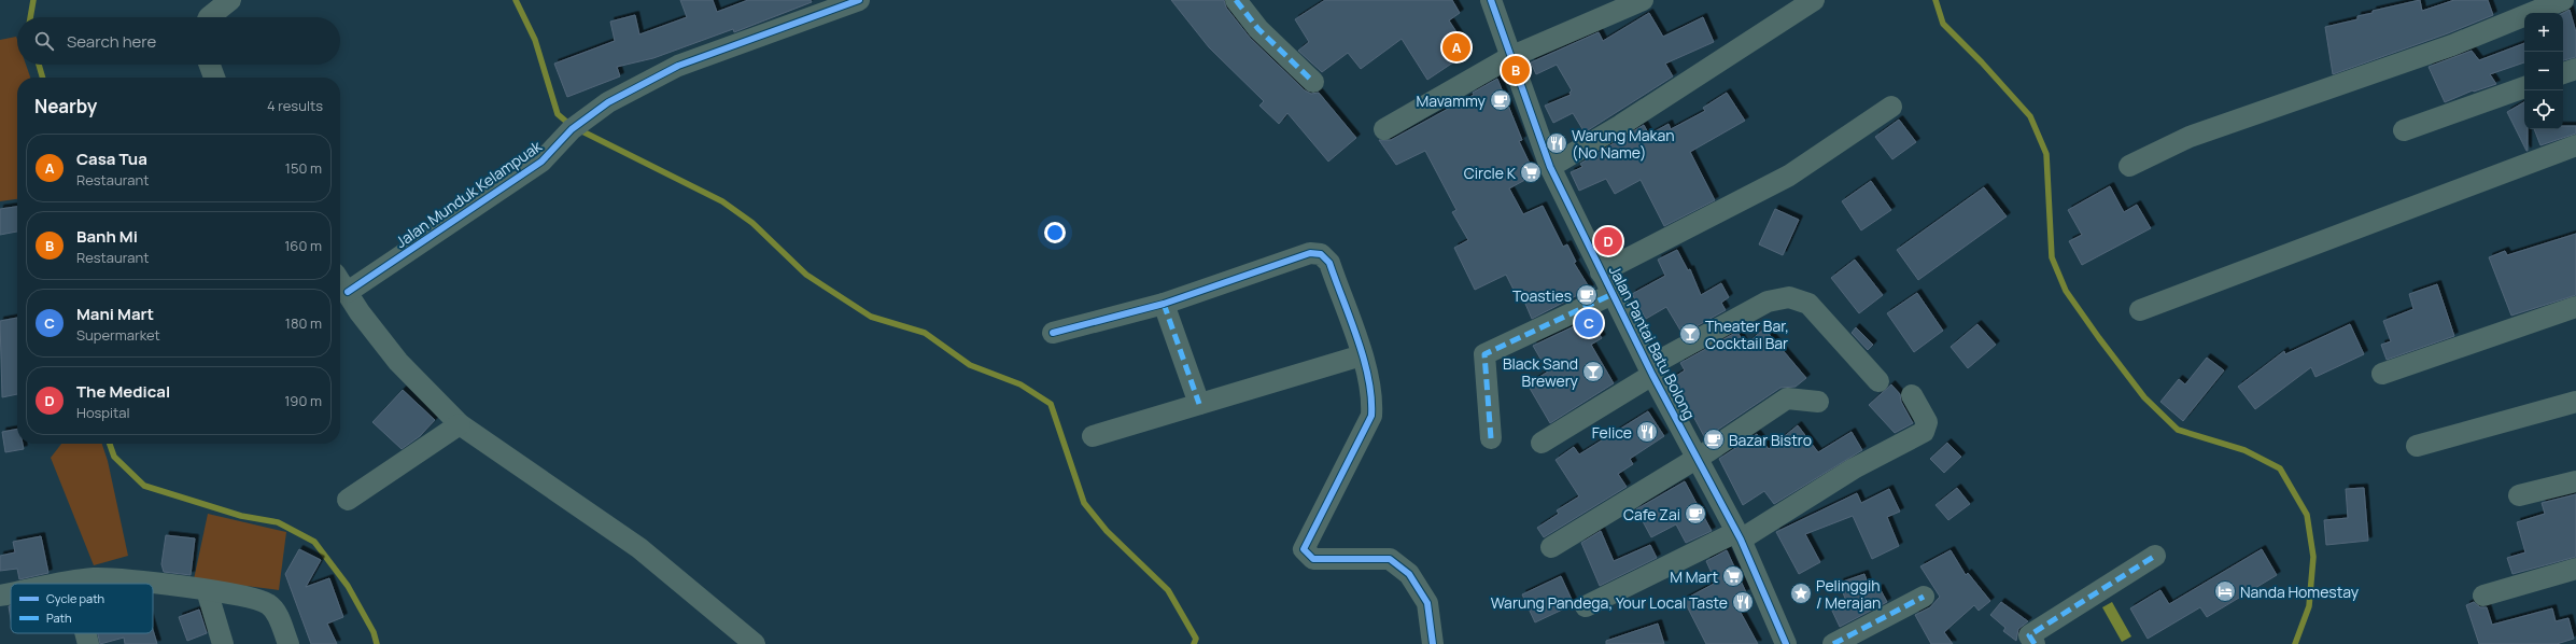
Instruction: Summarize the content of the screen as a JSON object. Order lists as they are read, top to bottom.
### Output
{
  "streets": {
    "street": ["Jalan Munduk Kelampuak", "Jalan Pantai Batu Bolong"]
  },
  "places": {
    "cafe": [
      "Mavammy",
      "Toasties",
      "Bazar Bistro",
      "Cafe Zai"
    ],
    "restaurant": ["Warung Makan (No Name)", "Felice", "Warung Pandega, Your Local Taste"],
    "supermarket": ["Circle K", "M Mart"],
    "bar": ["Theater Bar, Cocktail Bar", "Black Sand Brewery"],
    "hotel": ["Nanda Homestay"],
    "place": ["Pelinggih / Merajan"]
  },
  "legend": ["Cycle path", "Path"],
  "page": {
    "map_buttons": ["+", "−"],
    "search": "Search here",
    "pins": [
      "A",
      "B",
      "D",
      "C"
    ],
    "heading": ["Nearby", "4 results"],
    "list": [
      {
        "mark": "A",
        "name": "Casa Tua",
        "note": "Restaurant",
        "value": "150 m"
      },
      {
        "mark": "B",
        "name": "Banh Mi",
        "note": "Restaurant",
        "value": "160 m"
      },
      {
        "mark": "C",
        "name": "Mani Mart",
        "note": "Supermarket",
        "value": "180 m"
      },
      {
        "mark": "D",
        "name": "The Medical",
        "note": "Hospital",
        "value": "190 m"
      }
    ]
  }
}
